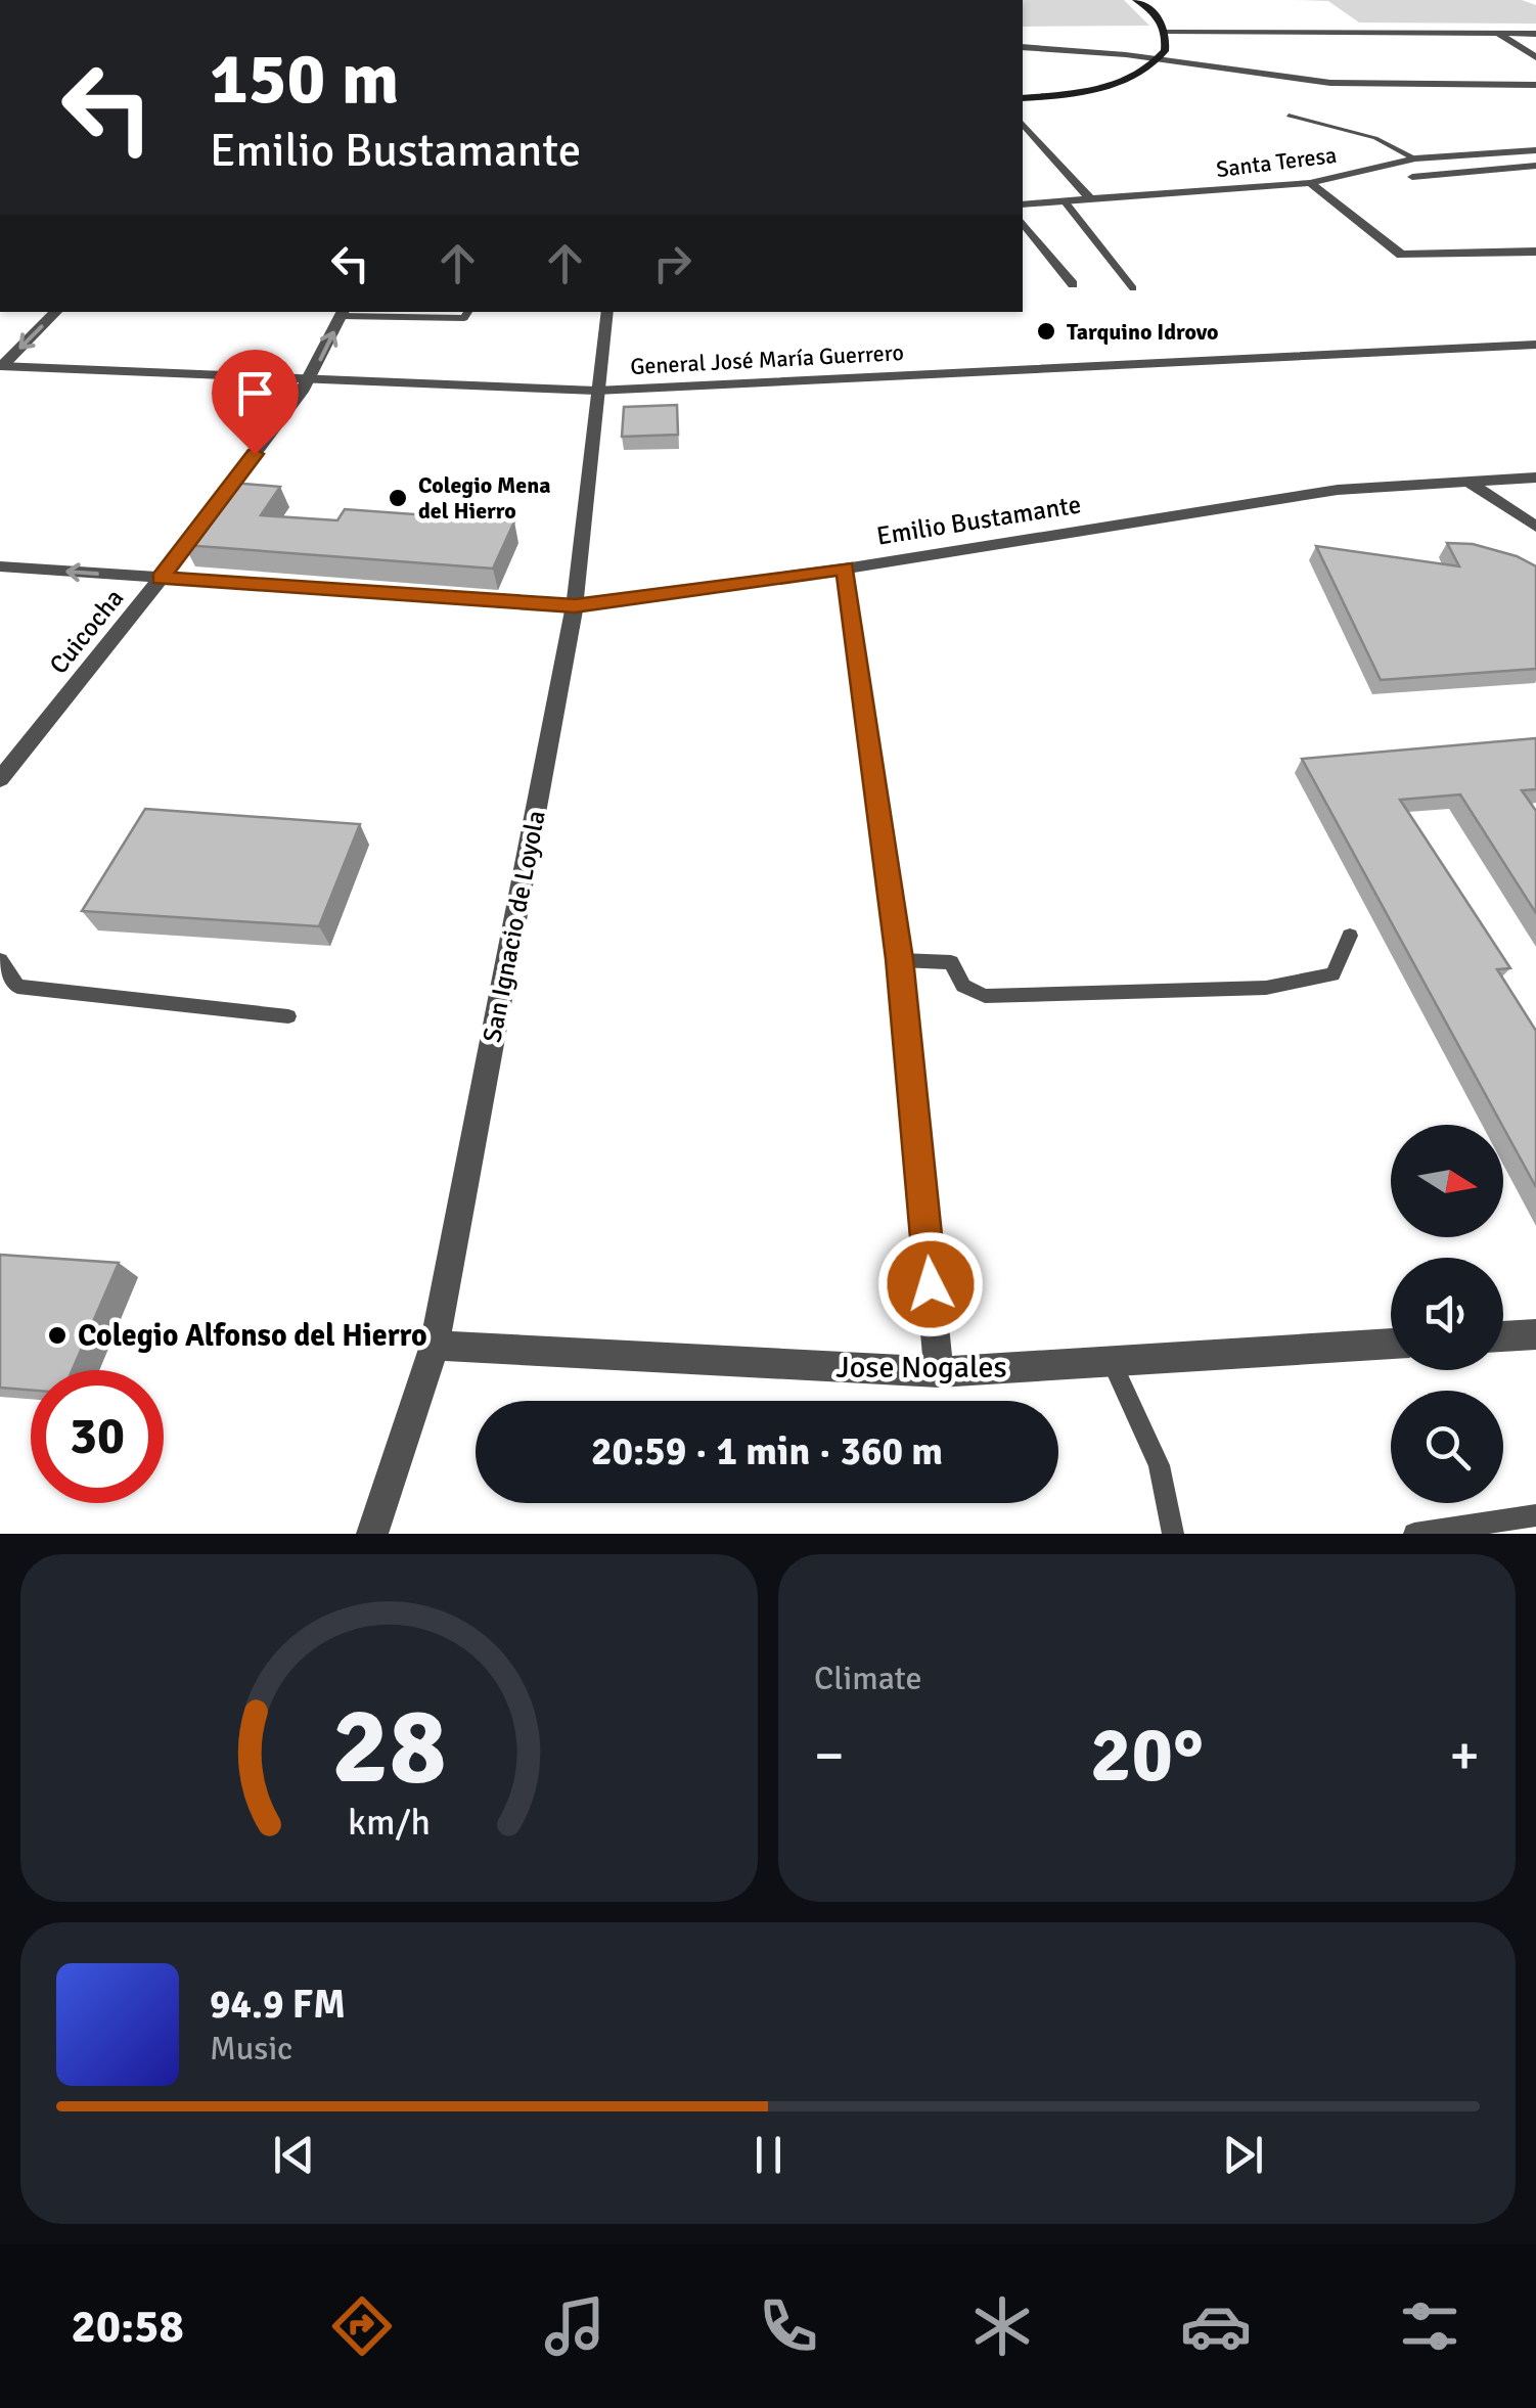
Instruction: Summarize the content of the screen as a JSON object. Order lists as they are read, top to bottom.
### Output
{
  "streets": {
    "street": [
      "Santa Teresa",
      "General José María Guerrero",
      "Emilio Bustamante",
      "Cuicocha",
      "San Ignacio de Loyola",
      "Jose Nogales"
    ]
  },
  "crossings": [
    ["General José María Guerrero", "Cuicocha"],
    ["General José María Guerrero", "San Ignacio de Loyola"],
    ["Emilio Bustamante", "Cuicocha"],
    ["Emilio Bustamante", "San Ignacio de Loyola"],
    ["San Ignacio de Loyola", "Jose Nogales"]
  ],
  "places": ["Tarquino Idrovo", "Colegio Mena del Hierro", "Colegio Alfonso del Hierro"],
  "north": "right",
  "page": {
    "turn": ["150 m", "Emilio Bustamante"],
    "limit": "30",
    "trip": "20:59 · 1 min · 360 m",
    "tile": "Climate",
    "heat": ["−", "20°", "+"],
    "song": ["94.9 FM", "Music"],
    "tabs": "20:58",
    "gauge": ["28", "km/h"]
  }
}
